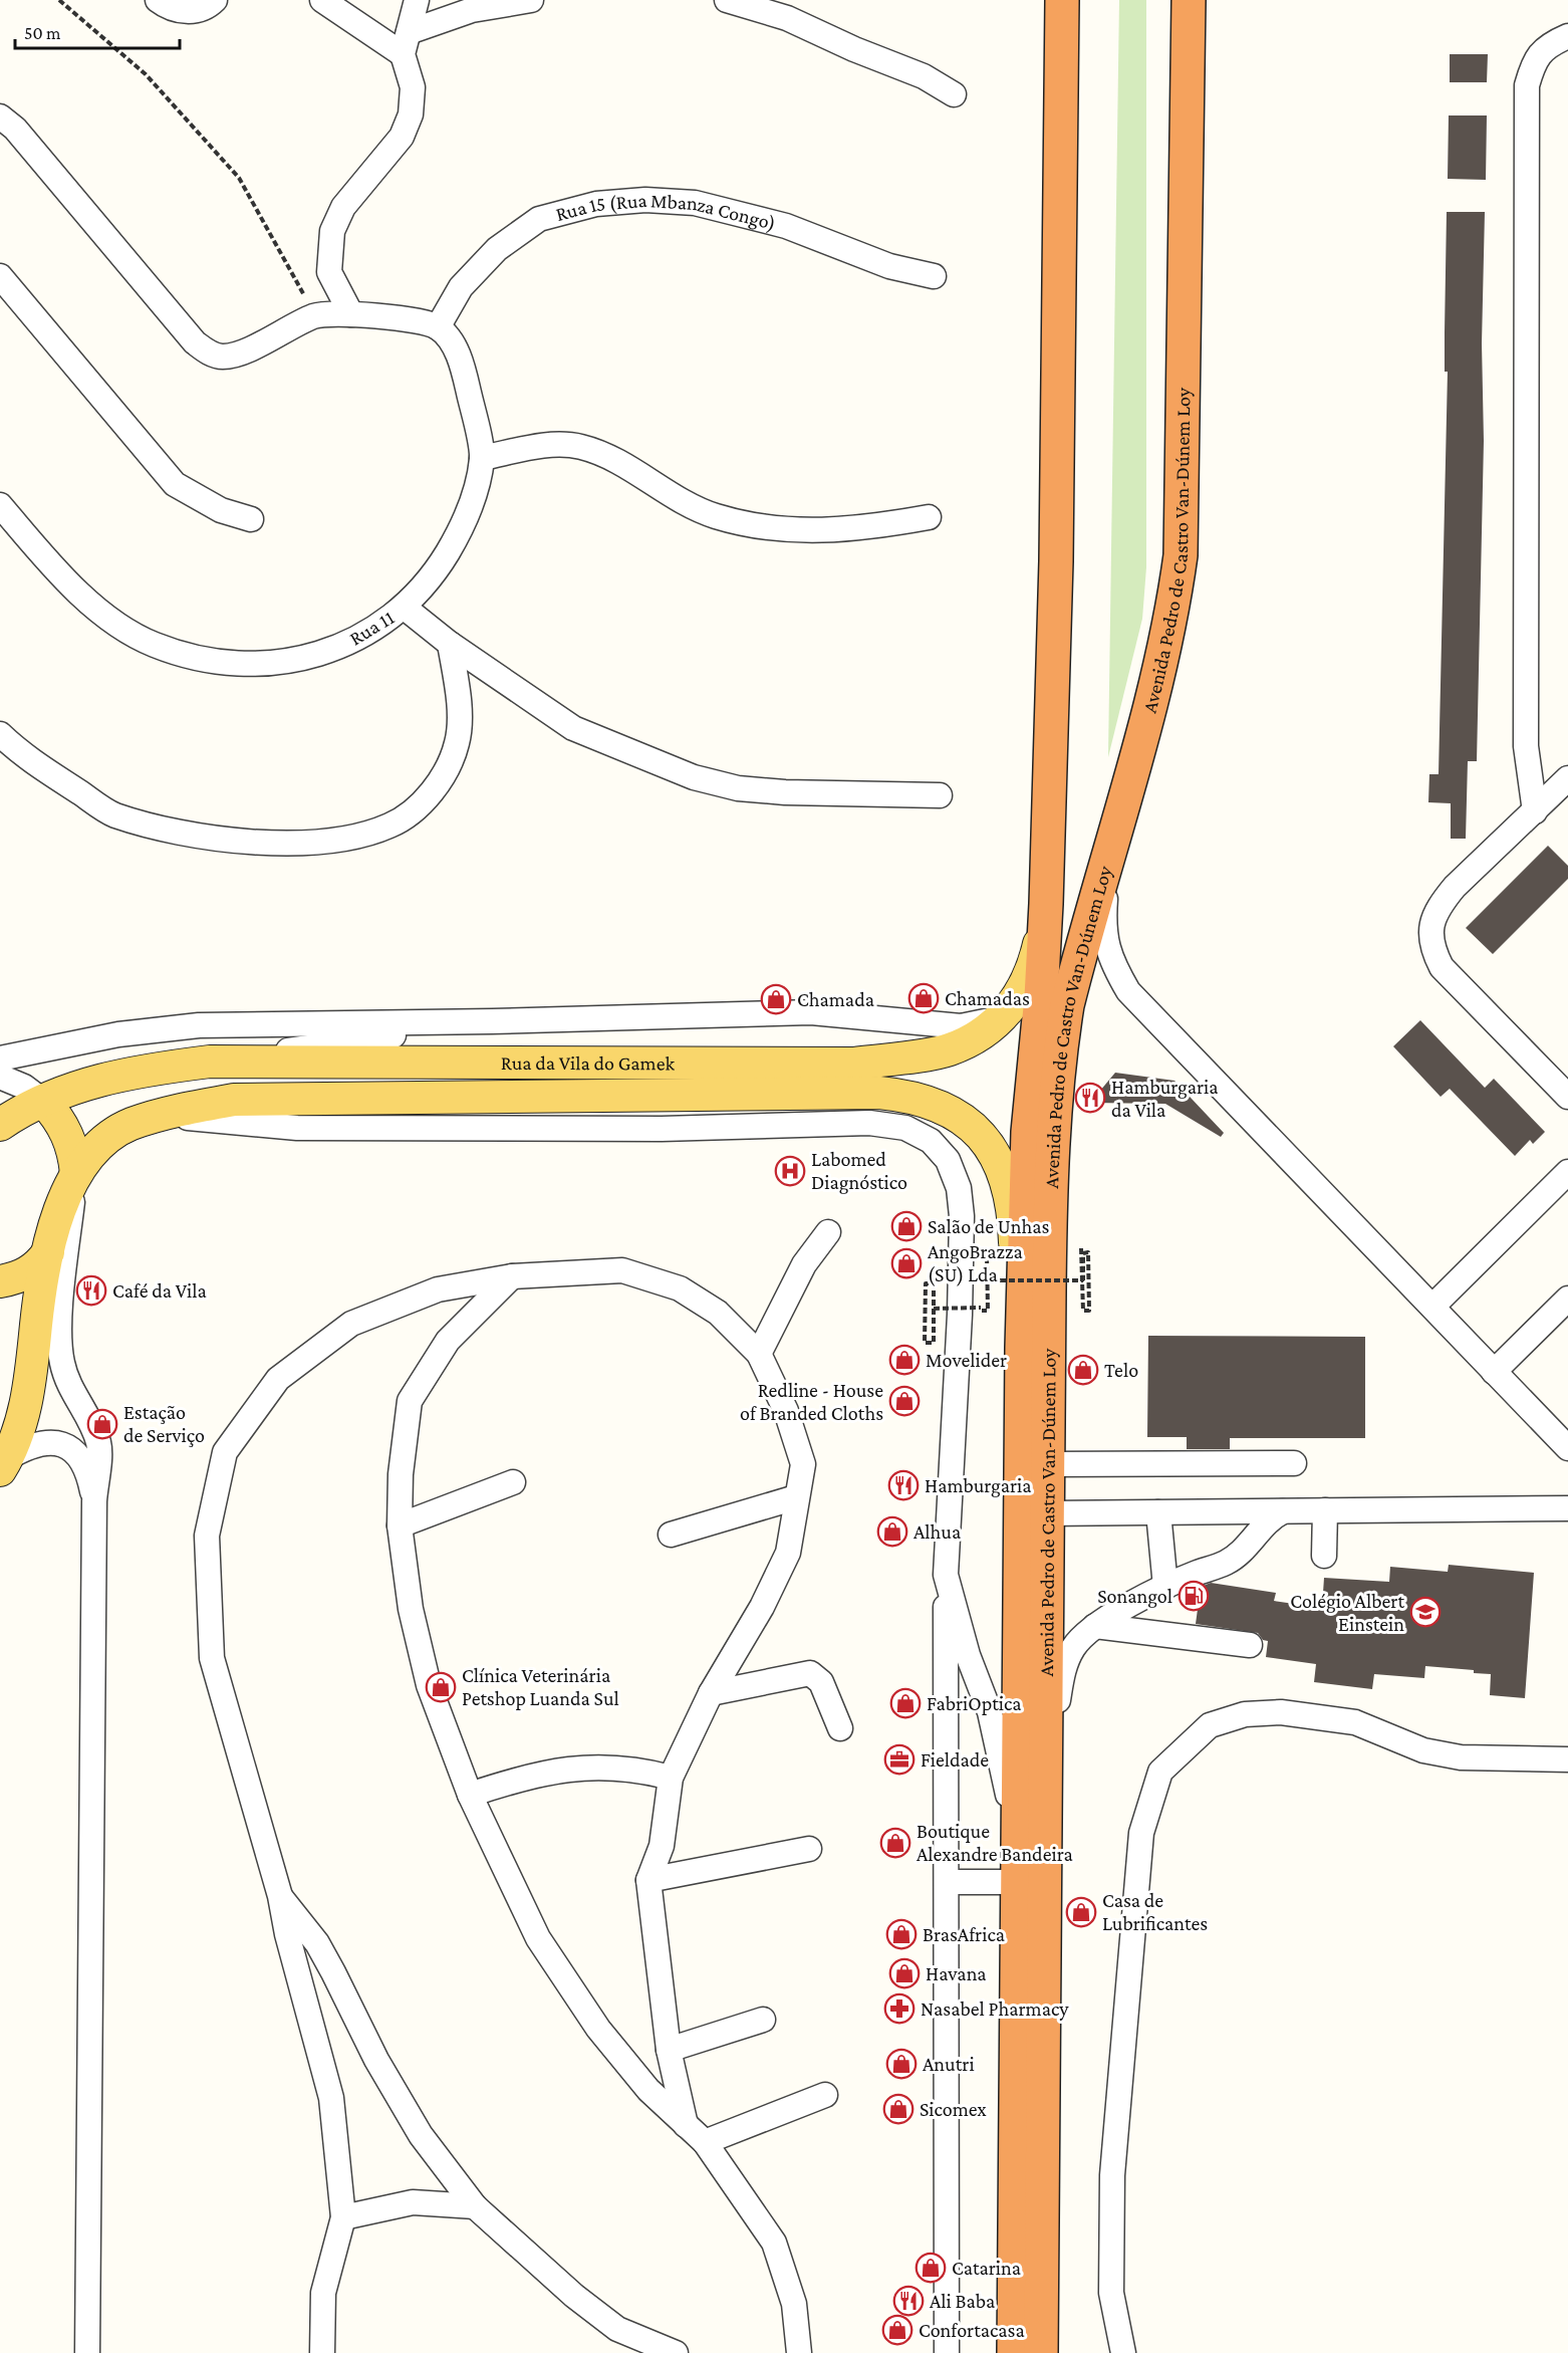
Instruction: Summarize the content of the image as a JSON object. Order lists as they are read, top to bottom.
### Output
{
  "streets": {
    "highway": ["Avenida Pedro de Castro Van-Dúnem Loy"],
    "main road": ["Rua da Vila do Gamek"],
    "street": ["Rua 15 (Rua Mbanza Congo)", "Rua 11"]
  },
  "crossings": [
    ["Rua 15 (Rua Mbanza Congo)", "Rua 11"],
    ["Avenida Pedro de Castro Van-Dúnem Loy", "Rua da Vila do Gamek"]
  ],
  "places": {
    "shop": [
      "Chamadas",
      "Chamada",
      "Salão de Unhas",
      "AngoBrazza (SU) Lda",
      "Movelider",
      "Telo",
      "Redline - House of Branded Cloths",
      "Estação de Serviço",
      "Alhua",
      "Clínica Veterinária Petshop Luanda Sul",
      "FabriOptica",
      "Boutique Alexandre Bandeira",
      "Casa de Lubrificantes",
      "BrasAfrica",
      "Havana",
      "Anutri",
      "Sicomex",
      "Catarina",
      "Confortacasa"
    ],
    "restaurant": [
      "Hamburgaria da Vila",
      "Café da Vila",
      "Hamburgaria",
      "Ali Baba"
    ],
    "hospital": ["Labomed Diagnóstico"],
    "fuel station": ["Sonangol"],
    "school or university": ["Colégio Albert Einstein"],
    "office": ["Fieldade"],
    "pharmacy": ["Nasabel Pharmacy"]
  },
  "scale_bar": "50 m"
}
